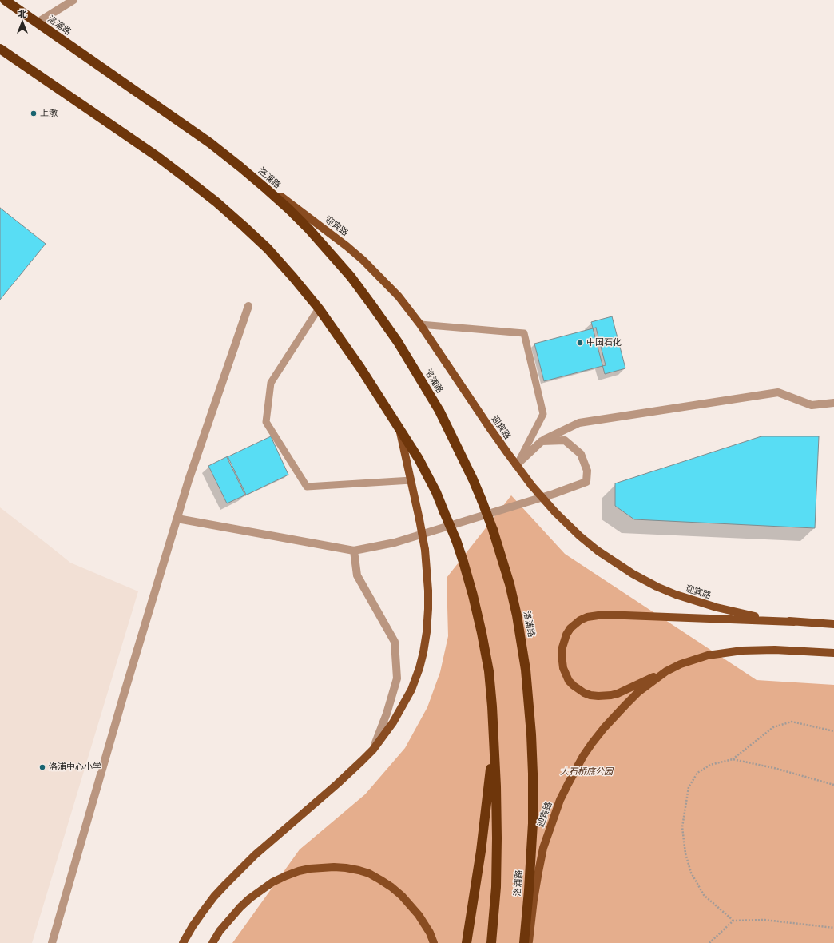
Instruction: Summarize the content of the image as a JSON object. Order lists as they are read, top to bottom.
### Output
{
  "streets": {
    "highway": ["洛浦路"],
    "main road": ["迎宾路"]
  },
  "crossings": [
    ["洛浦路", "迎宾路"]
  ],
  "parks": ["大石桥底公园"],
  "places": ["上漖", "中国石化", "洛浦中心小学"],
  "north": "top"
}
